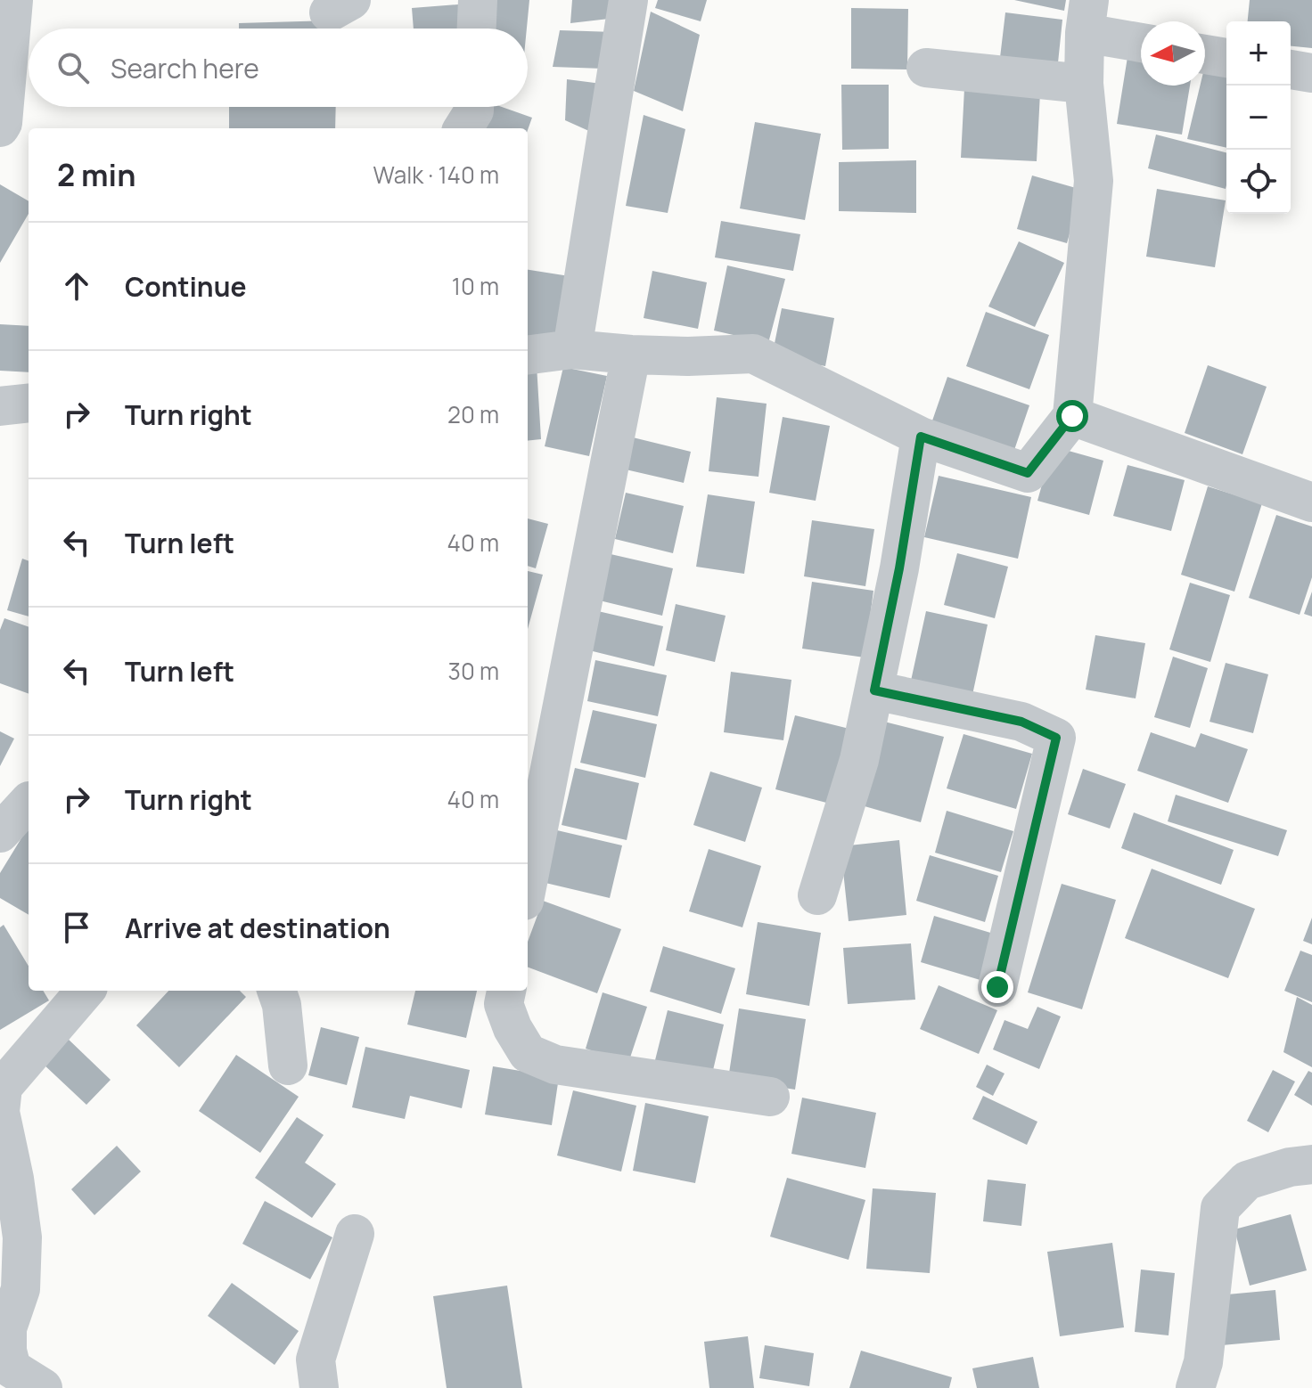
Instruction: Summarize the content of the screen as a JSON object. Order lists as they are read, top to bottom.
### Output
{
  "north": "left",
  "page": {
    "map_buttons": ["+", "−"],
    "search": "Search here",
    "heading": ["2 min", "Walk · 140 m"],
    "list": [
      ["Continue", "10 m"],
      ["Turn right", "20 m"],
      ["Turn left", "40 m"],
      ["Turn left", "30 m"],
      ["Turn right", "40 m"],
      "Arrive at destination"
    ]
  }
}
